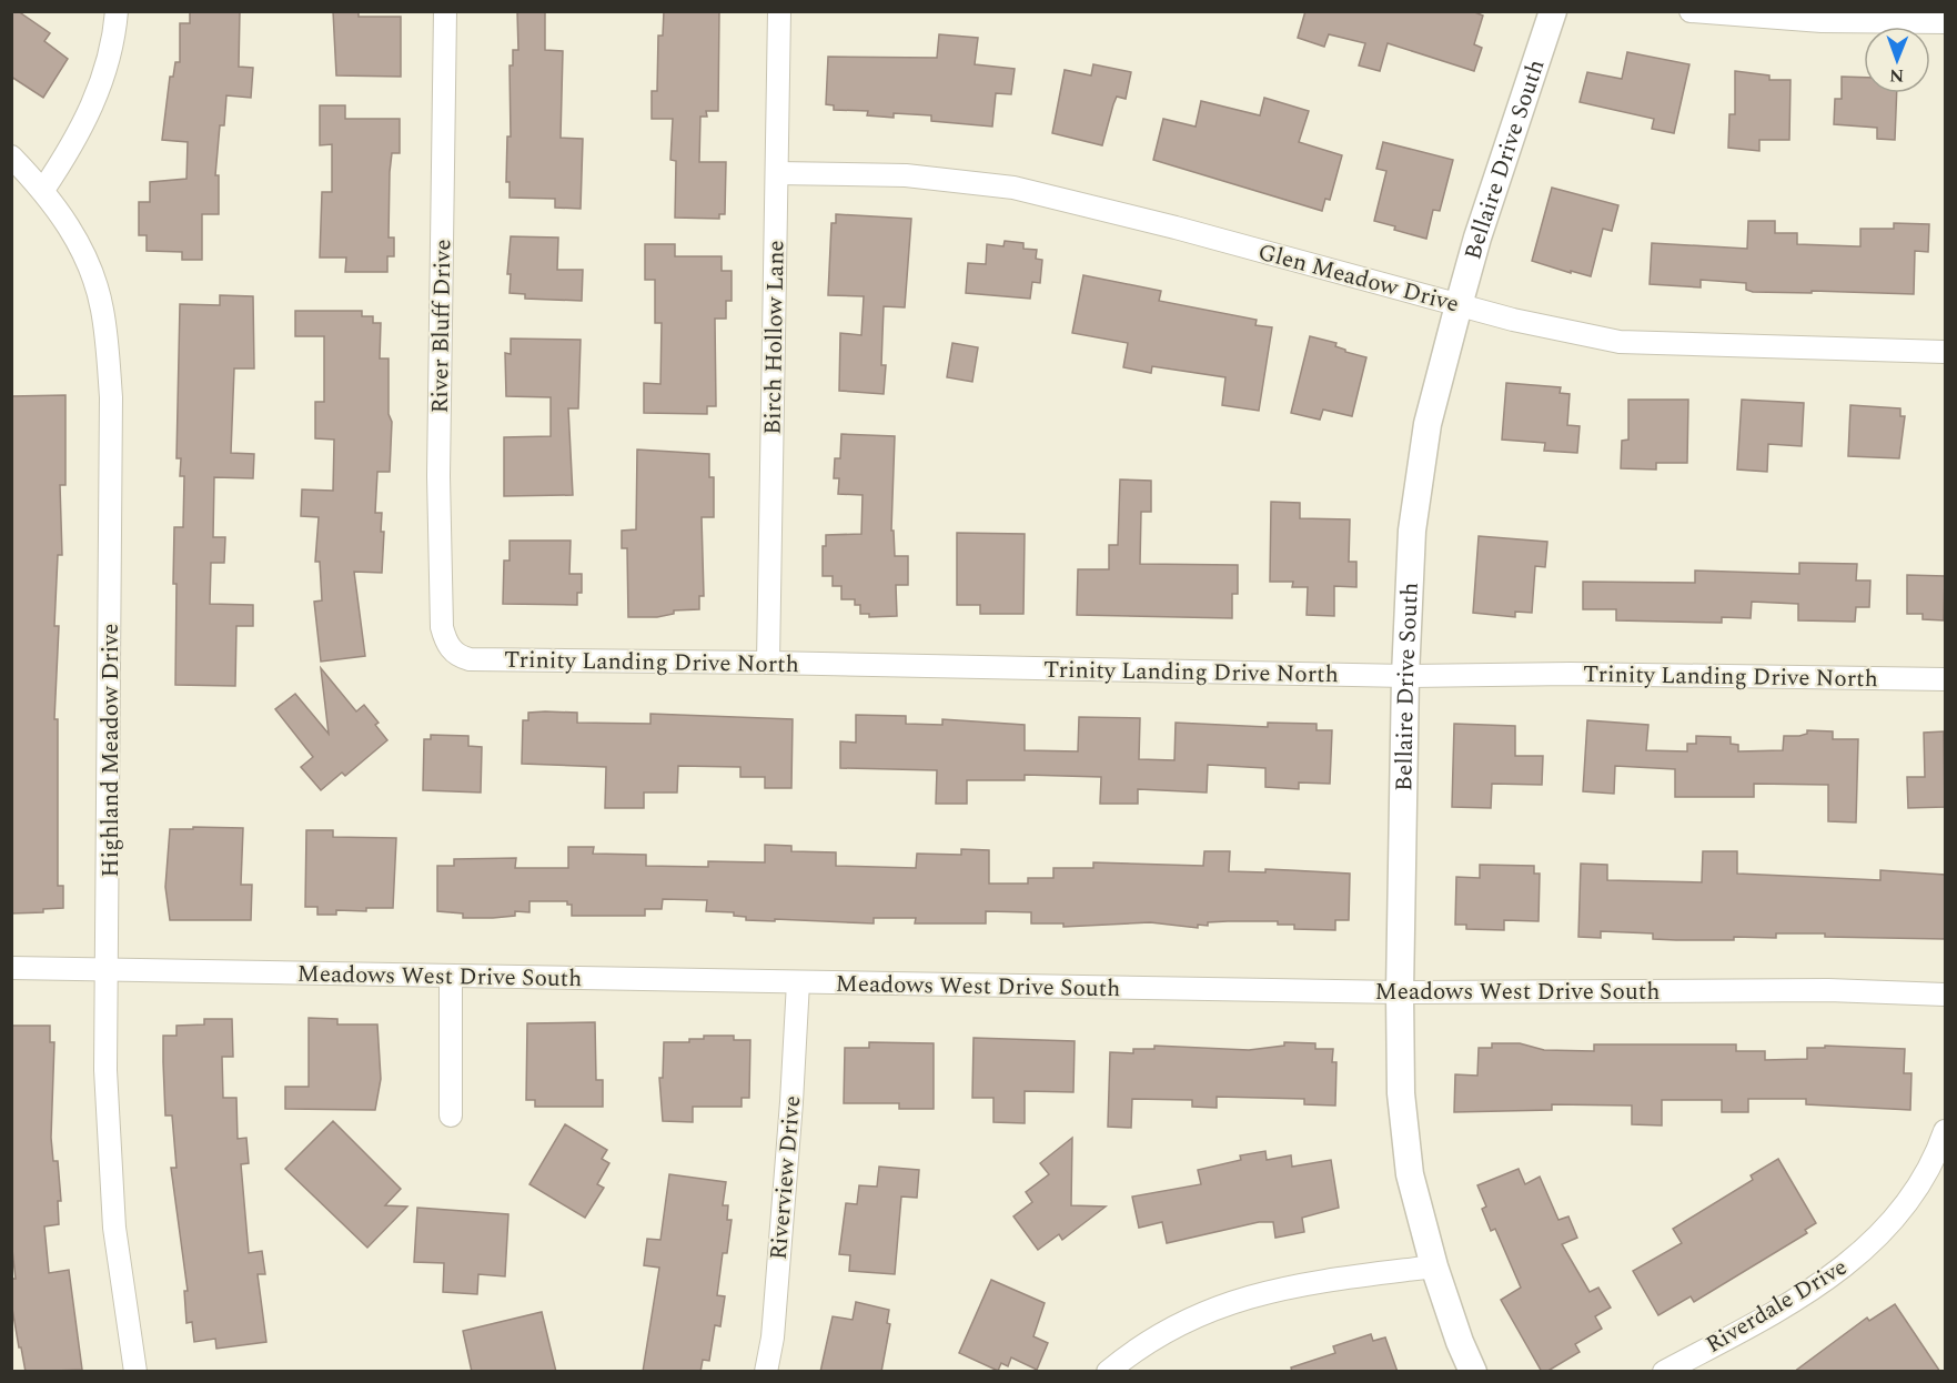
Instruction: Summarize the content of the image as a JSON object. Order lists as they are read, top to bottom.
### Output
{
  "streets": {
    "street": [
      "Bellaire Drive South",
      "Glen Meadow Drive",
      "River Bluff Drive",
      "Birch Hollow Lane",
      "Trinity Landing Drive North",
      "Highland Meadow Drive",
      "Meadows West Drive South",
      "Riverview Drive",
      "Riverdale Drive"
    ]
  },
  "crossings": [
    ["Bellaire Drive South", "Glen Meadow Drive"],
    ["Bellaire Drive South", "Trinity Landing Drive North"],
    ["Bellaire Drive South", "Meadows West Drive South"],
    ["Glen Meadow Drive", "Birch Hollow Lane"],
    ["River Bluff Drive", "Trinity Landing Drive North"],
    ["Birch Hollow Lane", "Trinity Landing Drive North"],
    ["Highland Meadow Drive", "Meadows West Drive South"],
    ["Meadows West Drive South", "Riverview Drive"]
  ],
  "north": "bottom"
}
